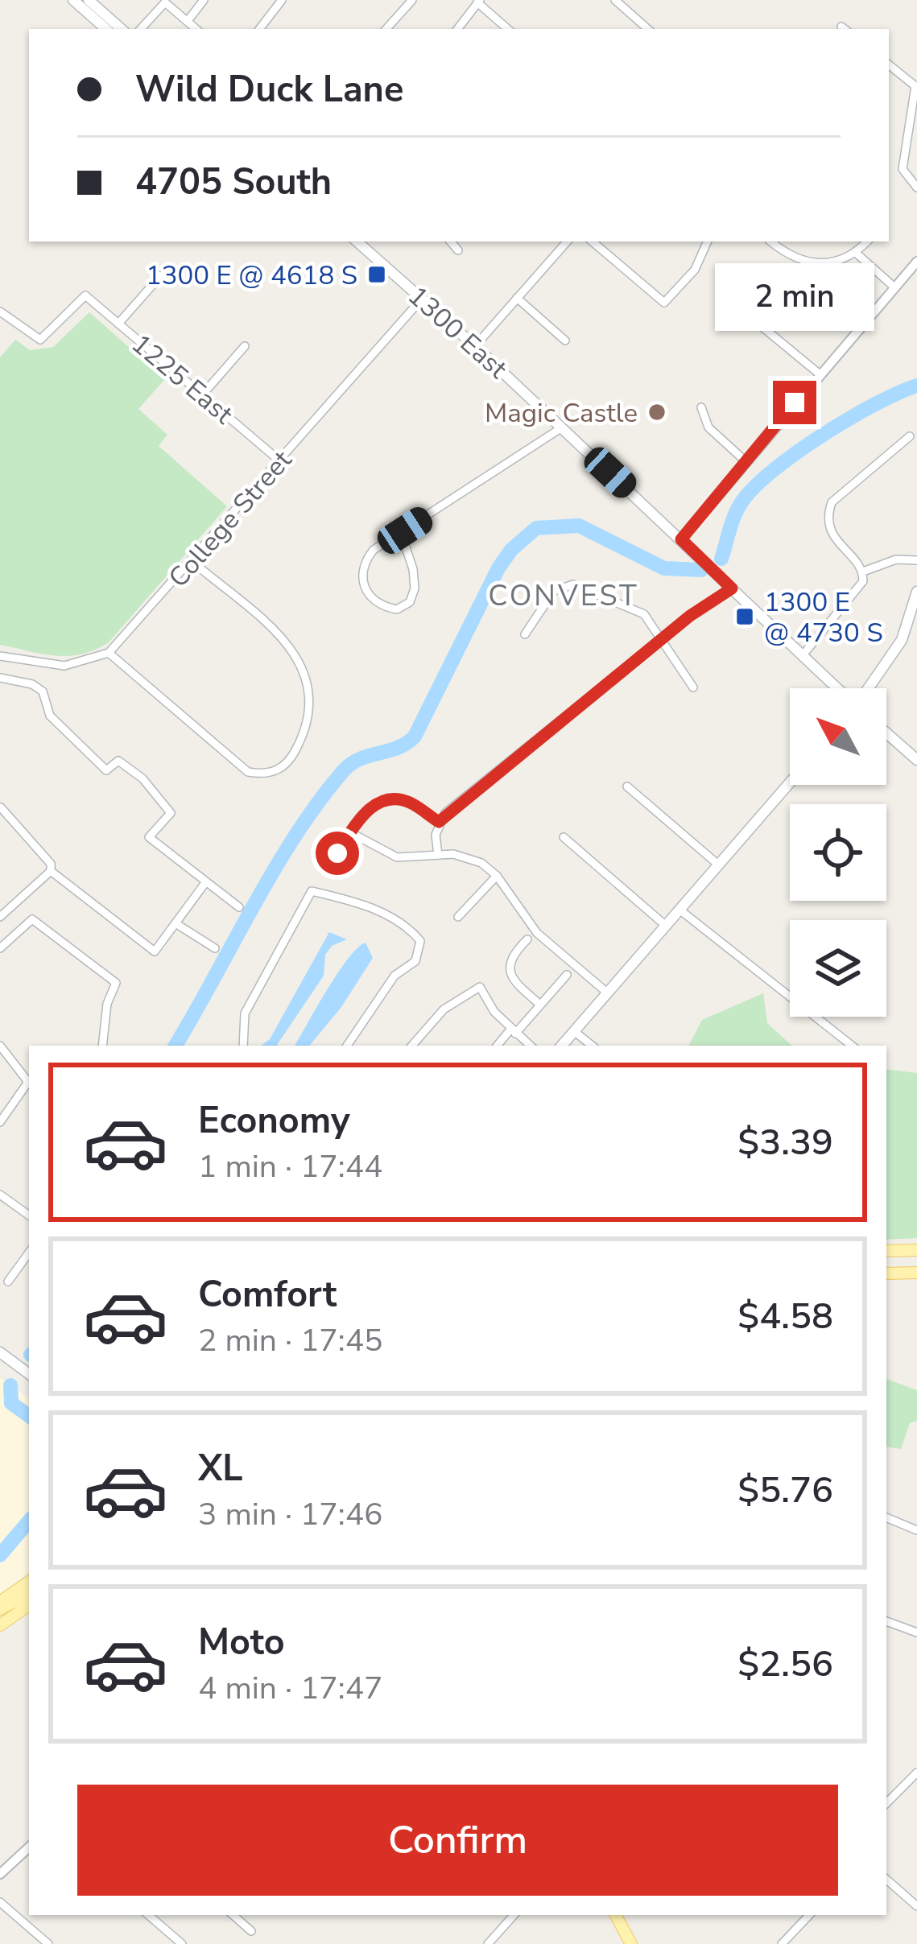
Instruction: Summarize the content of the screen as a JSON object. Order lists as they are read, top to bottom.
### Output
{
  "streets": {
    "main road": ["1300 East"],
    "street": ["1225 East", "College Street"]
  },
  "crossings": [
    ["1300 East", "College Street"],
    ["1225 East", "College Street"]
  ],
  "districts": ["CONVEST"],
  "places": {
    "transit": ["1300 E @ 4618 S", "1300 E @ 4730 S"],
    "other": ["Magic Castle"]
  },
  "north": "top left",
  "page": {
    "banner": ["Wild Duck Lane", "4705 South"],
    "bubble": "2 min",
    "list": [
      {
        "name": "Economy",
        "note": "1 min · 17:44",
        "value": "$3.39"
      },
      {
        "name": "Comfort",
        "note": "2 min · 17:45",
        "value": "$4.58"
      },
      {
        "name": "XL",
        "note": "3 min · 17:46",
        "value": "$5.76"
      },
      {
        "name": "Moto",
        "note": "4 min · 17:47",
        "value": "$2.56"
      }
    ],
    "buttons": "Confirm"
  }
}
